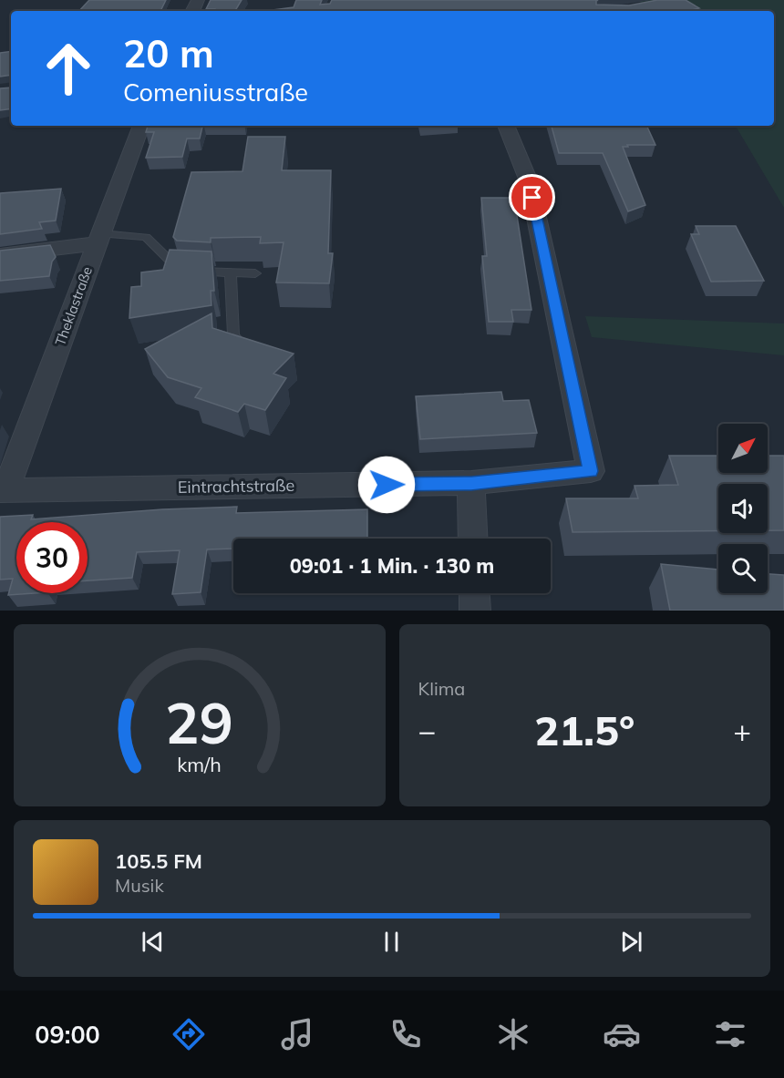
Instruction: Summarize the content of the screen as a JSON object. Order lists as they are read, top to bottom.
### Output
{
  "streets": {
    "street": ["Theklastraße", "Eintrachtstraße"]
  },
  "crossings": [
    ["Theklastraße", "Eintrachtstraße"]
  ],
  "north": "top right",
  "page": {
    "turn": ["20 m", "Comeniusstraße"],
    "limit": "30",
    "trip": "09:01 · 1 Min. · 130 m",
    "tile": "Klima",
    "heat": ["−", "21.5°", "+"],
    "song": ["105.5 FM", "Musik"],
    "tabs": "09:00",
    "gauge": ["29", "km/h"]
  }
}
